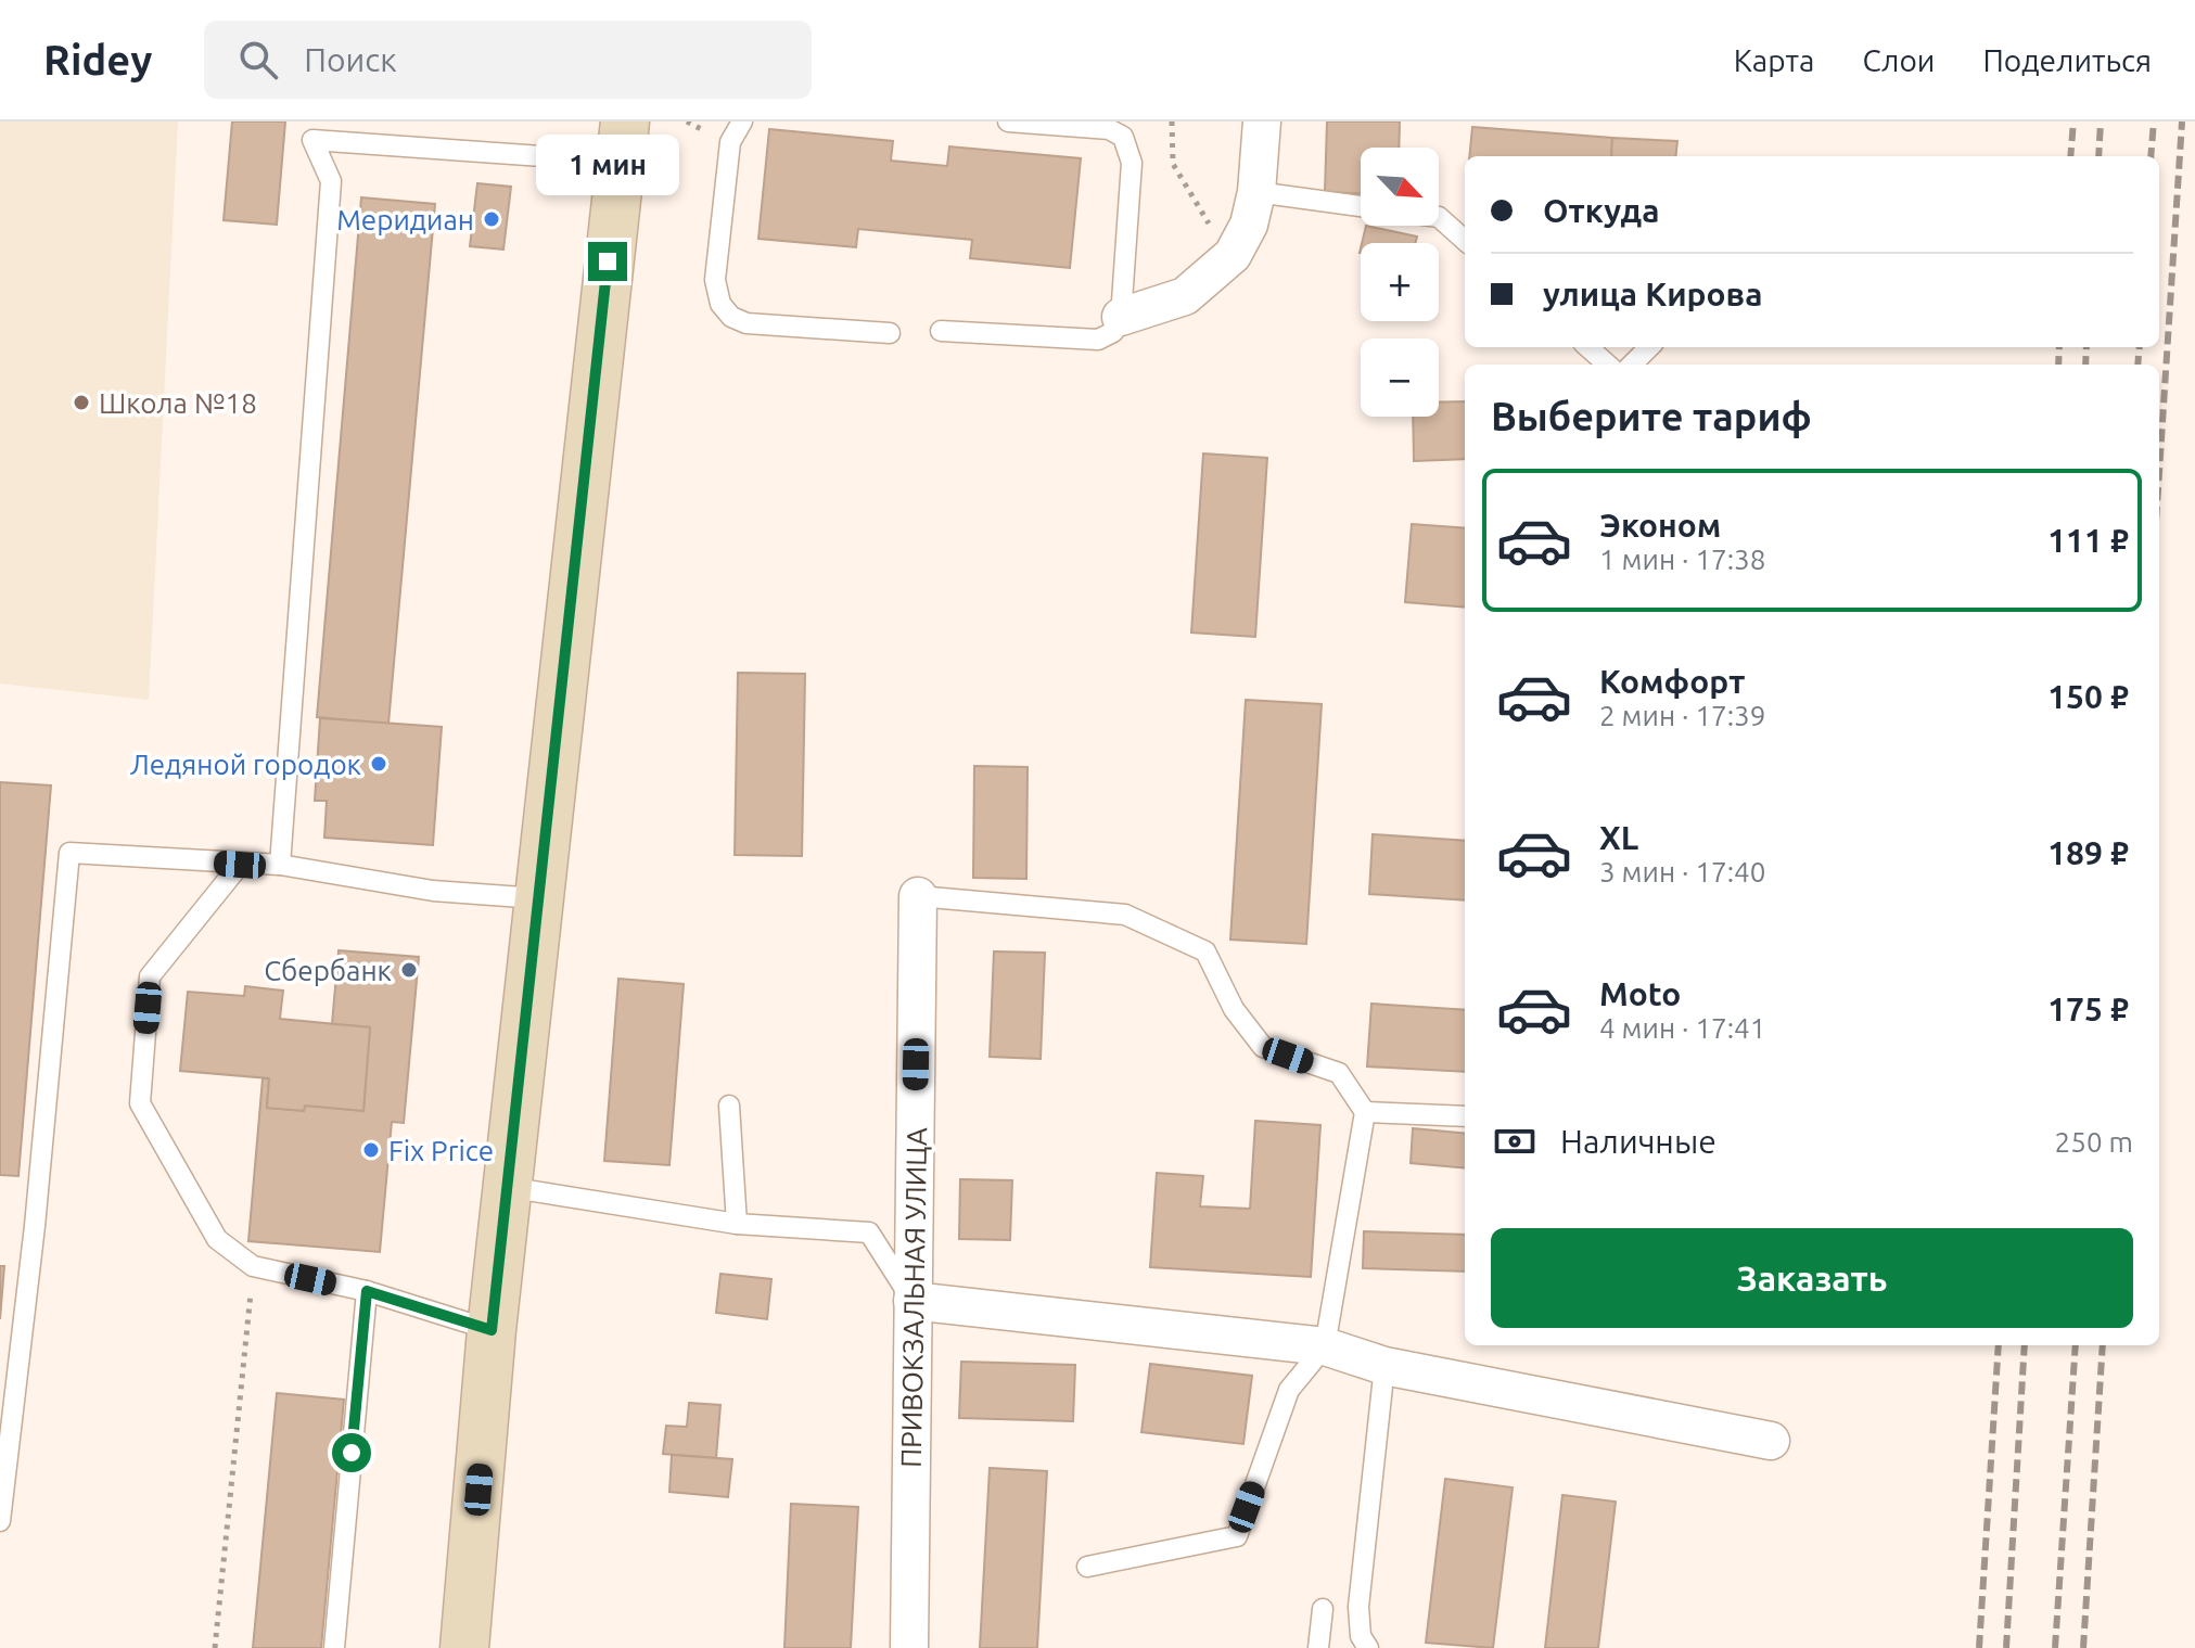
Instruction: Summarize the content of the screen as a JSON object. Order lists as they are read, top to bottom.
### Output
{
  "streets": {
    "street": ["ПРИВОКЗАЛЬНАЯ УЛИЦА"]
  },
  "places": [
    "Меридиан",
    "Школа №18",
    "Ледяной городок",
    "Сбербанк",
    "Fix Price"
  ],
  "north": "bottom right",
  "page": {
    "header": "Ridey",
    "search": "Поиск",
    "nav": ["Карта", "Слои", "Поделиться"],
    "bubble": "1 мин",
    "map_buttons": ["+", "−"],
    "banner": ["Откуда", "улица Кирова"],
    "heading": "Выберите тариф",
    "list": [
      {
        "name": "Эконом",
        "note": "1 мин · 17:38",
        "value": "111 ₽"
      },
      {
        "name": "Комфорт",
        "note": "2 мин · 17:39",
        "value": "150 ₽"
      },
      {
        "name": "XL",
        "note": "3 мин · 17:40",
        "value": "189 ₽"
      },
      {
        "name": "Moto",
        "note": "4 мин · 17:41",
        "value": "175 ₽"
      }
    ],
    "pay": ["Наличные", "250 m"],
    "buttons": "Заказать"
  }
}
